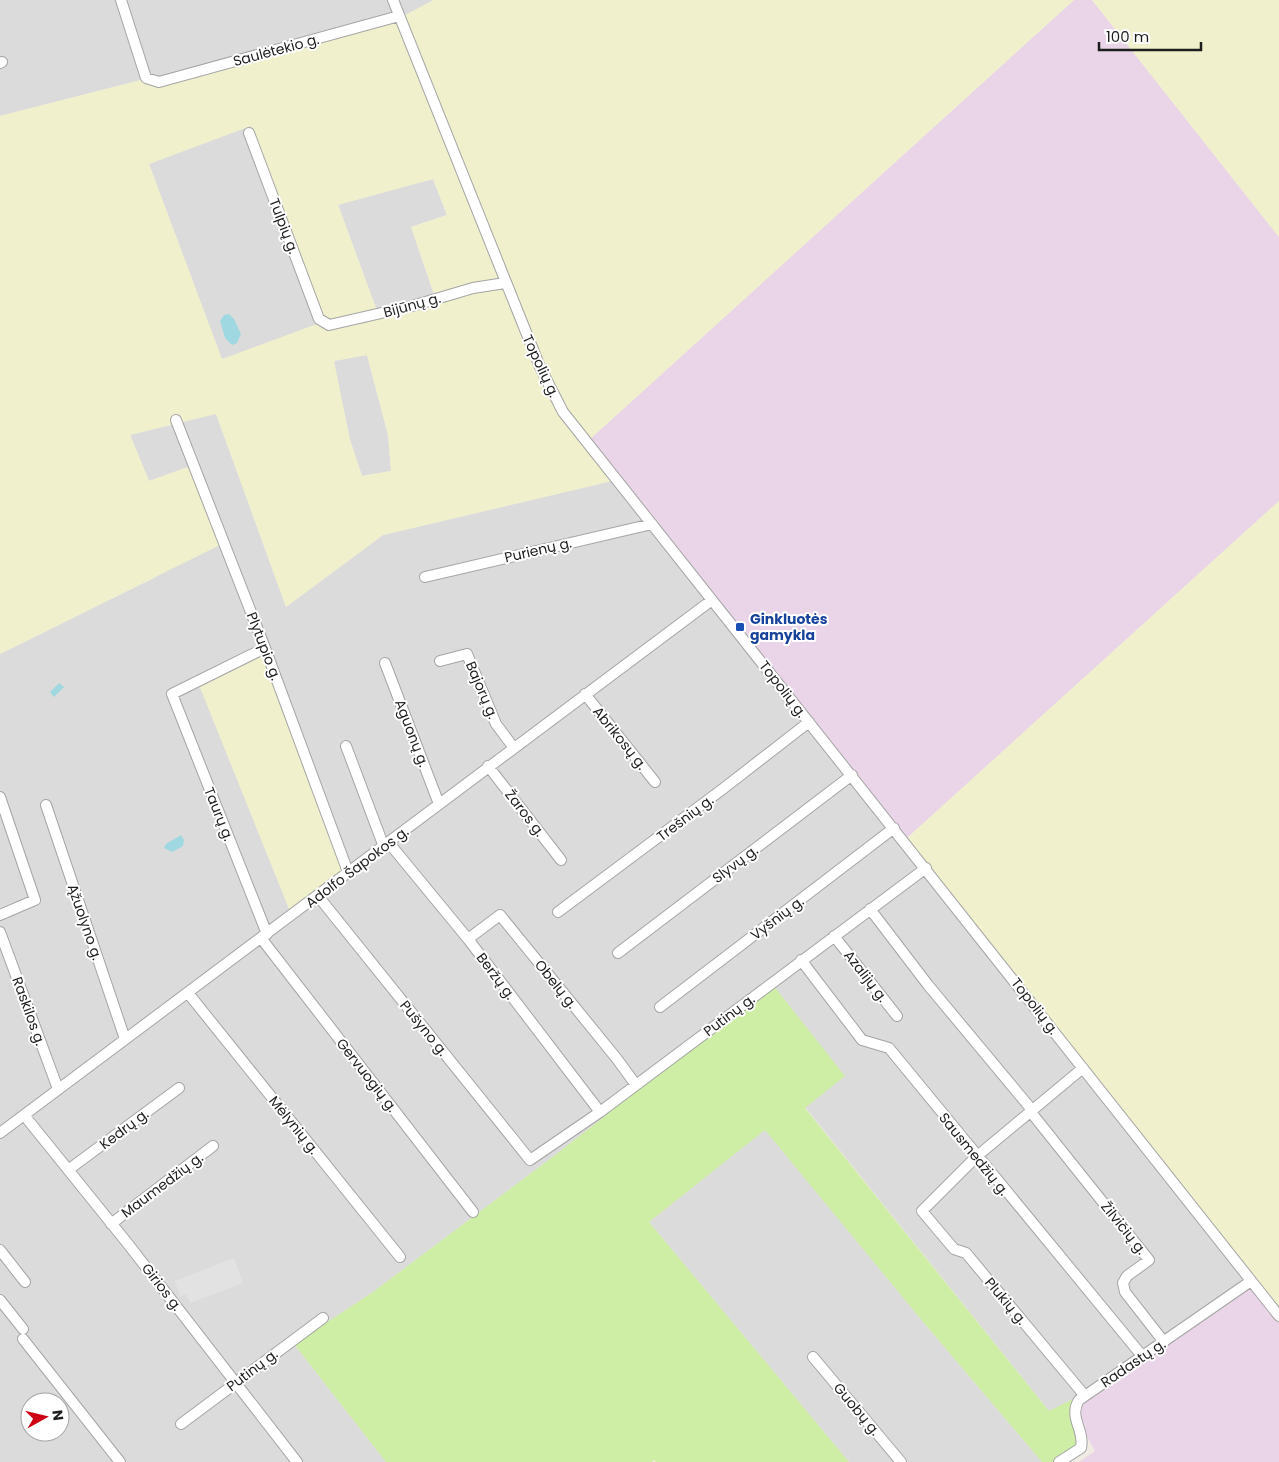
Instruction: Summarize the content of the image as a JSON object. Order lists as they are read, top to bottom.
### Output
{
  "streets": {
    "street": [
      "Saulėtekio g.",
      "Tulpių g.",
      "Bijūnų g.",
      "Topolių g.",
      "Purienų g.",
      "Plytupio g.",
      "Bajorų g.",
      "Aguonų g.",
      "Abrikosų g.",
      "Žaros g.",
      "Taurų g.",
      "Trešnių g.",
      "Slyvų g.",
      "Adolfo Šapokos g.",
      "Vyšnių g.",
      "Ąžuolyno g.",
      "Beržų g.",
      "Azalijų g.",
      "Obelų g.",
      "Raskilos g.",
      "Putinų g.",
      "Pušyno g.",
      "Gervuogių g.",
      "Mėlynių g.",
      "Kedrų g.",
      "Sausmedžių g.",
      "Maumedžių g.",
      "Žilvičių g.",
      "Girios g.",
      "Plukių g.",
      "Radastų g.",
      "Guobų g."
    ]
  },
  "crossings": [
    ["Saulėtekio g.", "Topolių g."],
    ["Tulpių g.", "Bijūnų g."],
    ["Bijūnų g.", "Topolių g."],
    ["Topolių g.", "Purienų g."],
    ["Topolių g.", "Trešnių g."],
    ["Topolių g.", "Slyvų g."],
    ["Topolių g.", "Adolfo Šapokos g."],
    ["Topolių g.", "Vyšnių g."],
    ["Topolių g.", "Putinų g."],
    ["Topolių g.", "Radastų g."],
    ["Plytupio g.", "Taurų g."],
    ["Plytupio g.", "Adolfo Šapokos g."],
    ["Bajorų g.", "Adolfo Šapokos g."],
    ["Aguonų g.", "Adolfo Šapokos g."],
    ["Abrikosų g.", "Adolfo Šapokos g."],
    ["Žaros g.", "Adolfo Šapokos g."],
    ["Taurų g.", "Adolfo Šapokos g."],
    ["Taurų g.", "Gervuogių g."],
    ["Adolfo Šapokos g.", "Ąžuolyno g."],
    ["Adolfo Šapokos g.", "Beržų g."],
    ["Adolfo Šapokos g.", "Raskilos g."],
    ["Adolfo Šapokos g.", "Pušyno g."],
    ["Adolfo Šapokos g.", "Gervuogių g."],
    ["Adolfo Šapokos g.", "Mėlynių g."],
    ["Adolfo Šapokos g.", "Girios g."],
    ["Beržų g.", "Obelų g."],
    ["Beržų g.", "Putinų g."],
    ["Azalijų g.", "Putinų g."],
    ["Obelų g.", "Putinų g."],
    ["Putinų g.", "Pušyno g."],
    ["Putinų g.", "Sausmedžių g."],
    ["Putinų g.", "Žilvičių g."],
    ["Putinų g.", "Girios g."],
    ["Kedrų g.", "Girios g."],
    ["Sausmedžių g.", "Plukių g."],
    ["Sausmedžių g.", "Radastų g."],
    ["Maumedžių g.", "Girios g."],
    ["Žilvičių g.", "Radastų g."],
    ["Plukių g.", "Radastų g."]
  ],
  "places": {
    "transit": ["Ginkluotės gamykla"]
  },
  "scale_bar": "100 m",
  "north": "right"
}
